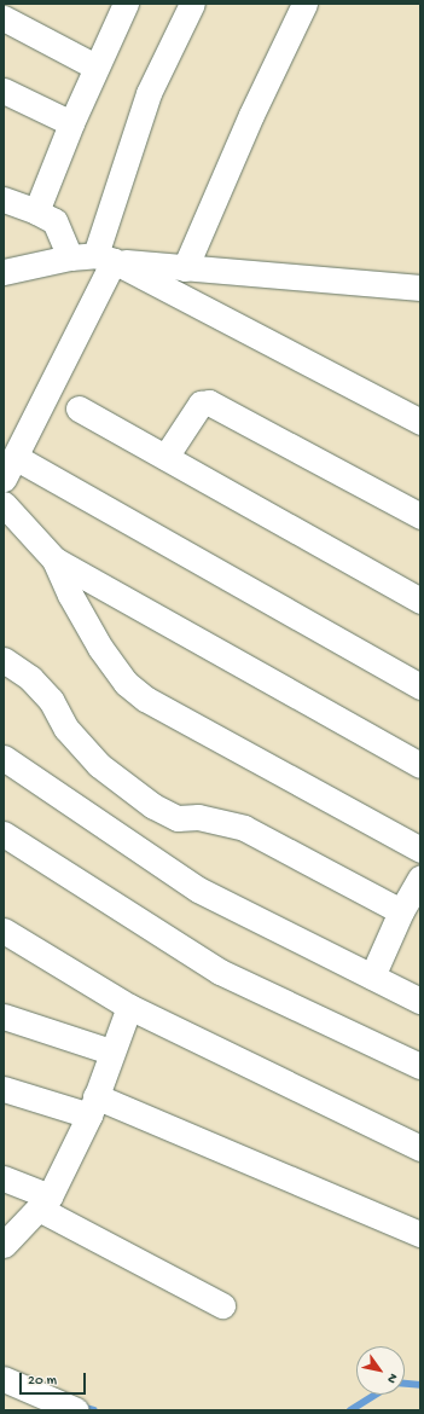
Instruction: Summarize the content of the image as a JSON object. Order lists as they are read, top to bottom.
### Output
{
  "scale_bar": "20 m",
  "north": "bottom right"
}
